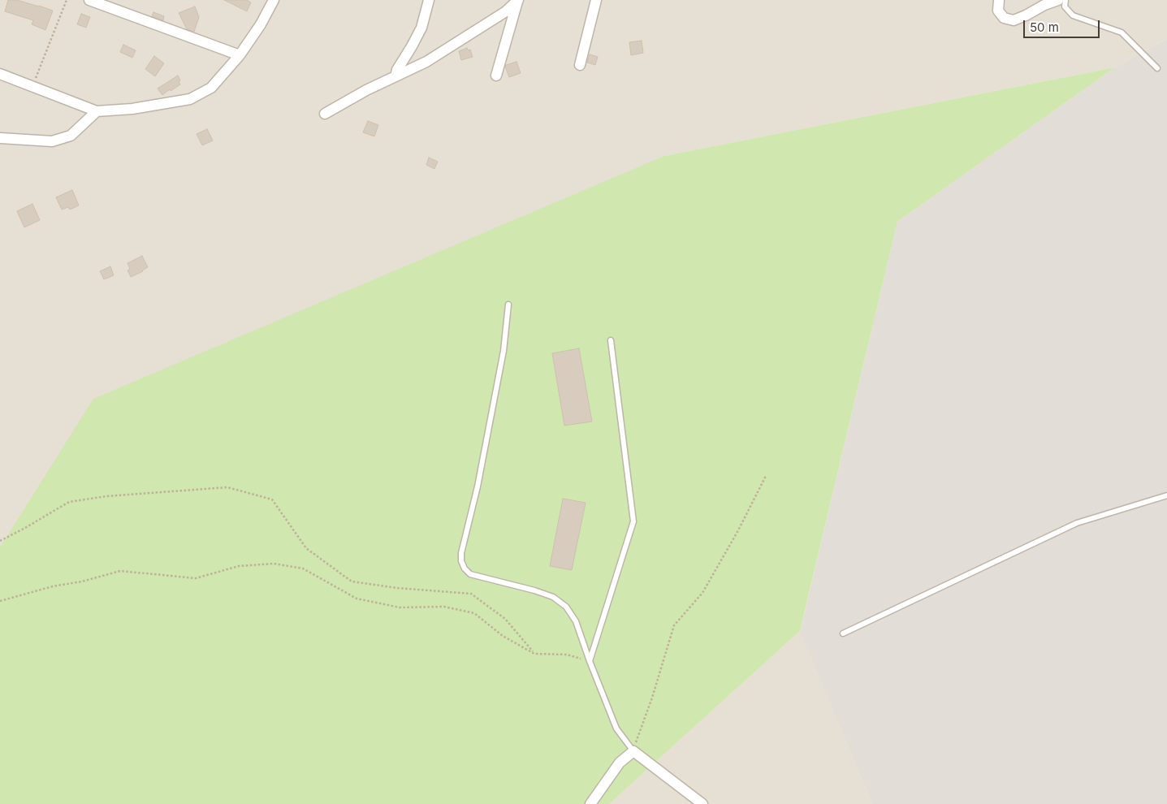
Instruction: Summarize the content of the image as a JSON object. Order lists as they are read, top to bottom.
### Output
{
  "scale_bar": "50 m"
}
